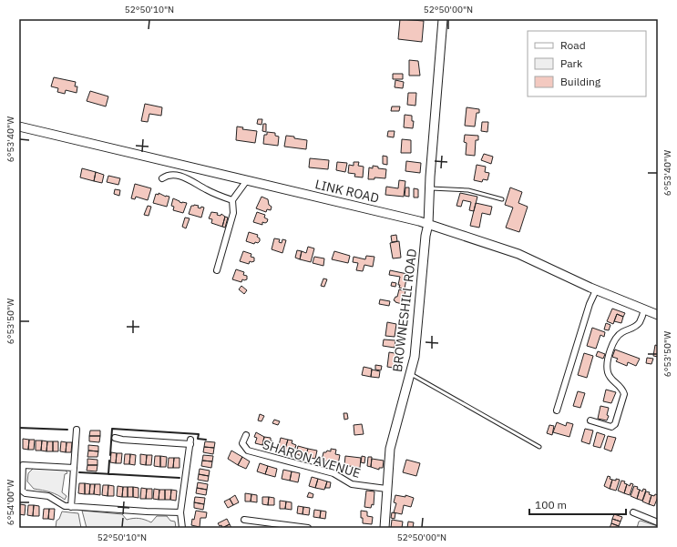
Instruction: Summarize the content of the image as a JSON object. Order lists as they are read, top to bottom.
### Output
{
  "streets": {
    "street": ["LINK ROAD", "BROWNESHILL ROAD", "SHARON AVENUE"]
  },
  "crossings": [
    ["LINK ROAD", "BROWNESHILL ROAD"],
    ["BROWNESHILL ROAD", "SHARON AVENUE"]
  ],
  "legend": ["Road", "Park", "Building"],
  "scale_bar": "100 m",
  "coordinates": [
    "52°50'10\"N",
    "52°50'00\"N",
    "6°53'40\"W",
    "6°53'50\"W",
    "6°54'00\"W"
  ]
}
